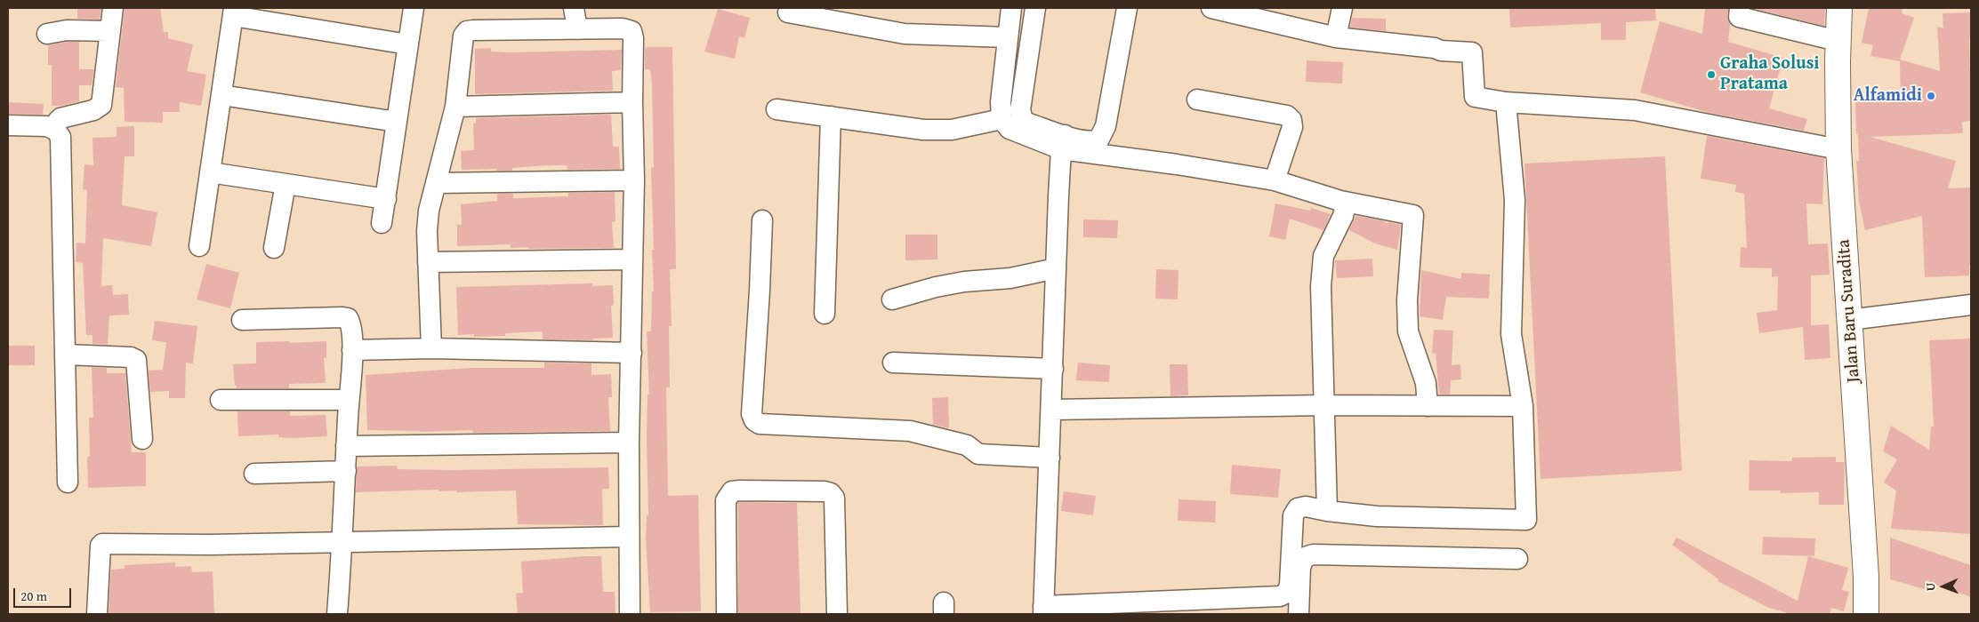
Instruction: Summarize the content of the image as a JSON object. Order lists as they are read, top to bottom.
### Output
{
  "streets": {
    "main road": ["Jalan Baru Suradita"]
  },
  "places": ["Graha Solusi Pratama", "Alfamidi"],
  "scale_bar": "20 m",
  "north": "left"
}
